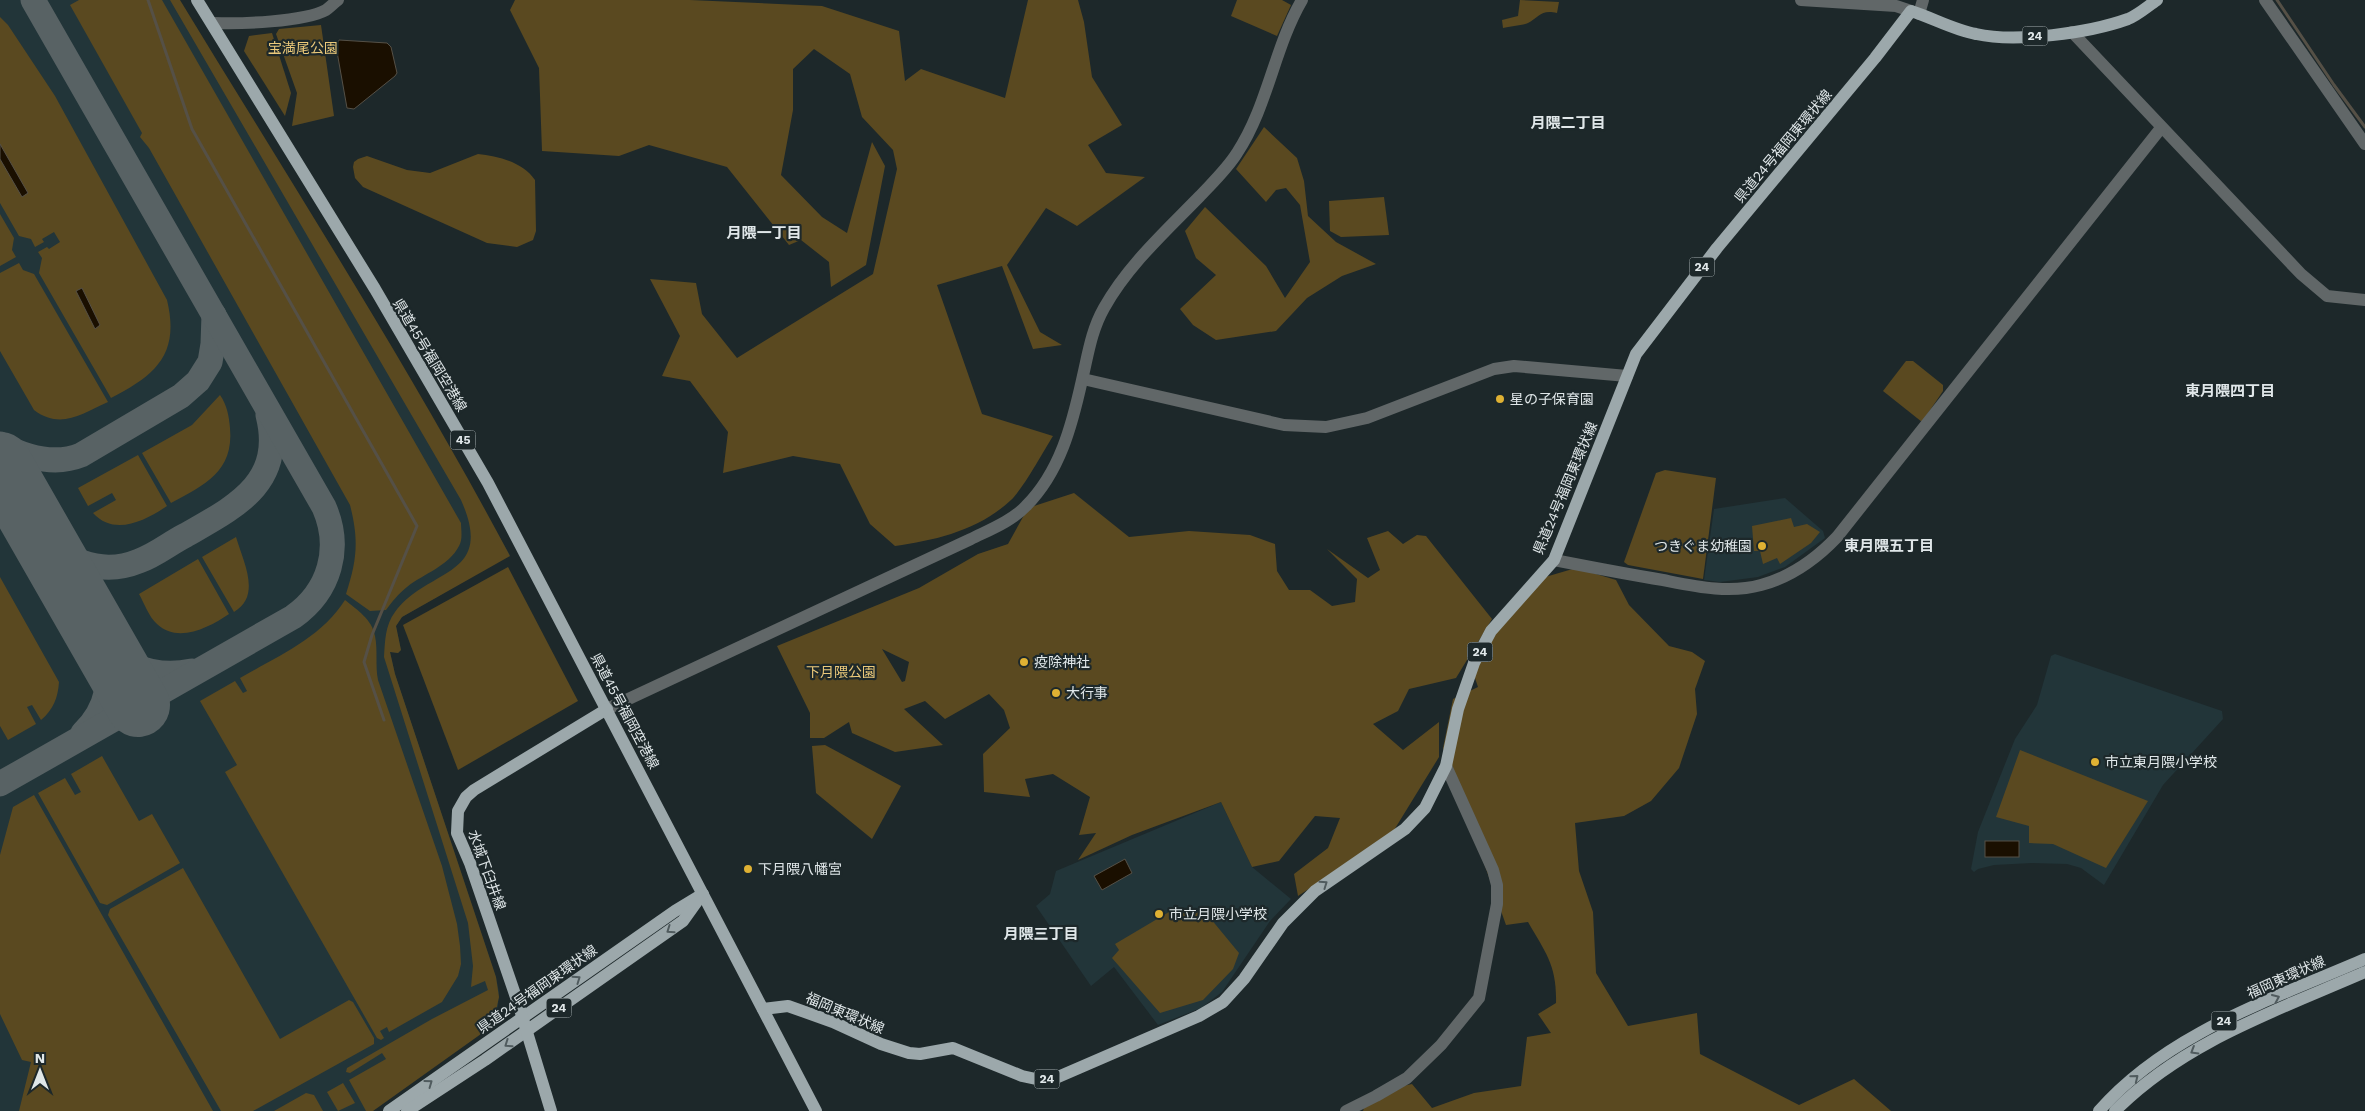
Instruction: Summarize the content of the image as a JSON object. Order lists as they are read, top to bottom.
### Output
{
  "streets": {
    "main road": [
      "24",
      "県道24号福岡東環状線",
      "県道45号福岡空港線",
      "45",
      "水城下臼井線",
      "福岡東環状線"
    ]
  },
  "crossings": [
    ["24", "県道24号福岡東環状線"],
    ["24", "県道45号福岡空港線"],
    ["24", "水城下臼井線"],
    ["県道24号福岡東環状線", "県道45号福岡空港線"],
    ["県道24号福岡東環状線", "水城下臼井線"],
    ["県道24号福岡東環状線", "福岡東環状線"],
    ["県道45号福岡空港線", "水城下臼井線"]
  ],
  "districts": [
    "月隈二丁目",
    "月隈一丁目",
    "東月隈四丁目",
    "東月隈五丁目",
    "月隈三丁目"
  ],
  "parks": ["宝満尾公園", "下月隈公園"],
  "places": [
    "星の子保育園",
    "つきぐま幼稚園",
    "疫除神社",
    "大行事",
    "市立東月隈小学校",
    "下月隈八幡宮",
    "市立月隈小学校"
  ],
  "north": "top"
}
